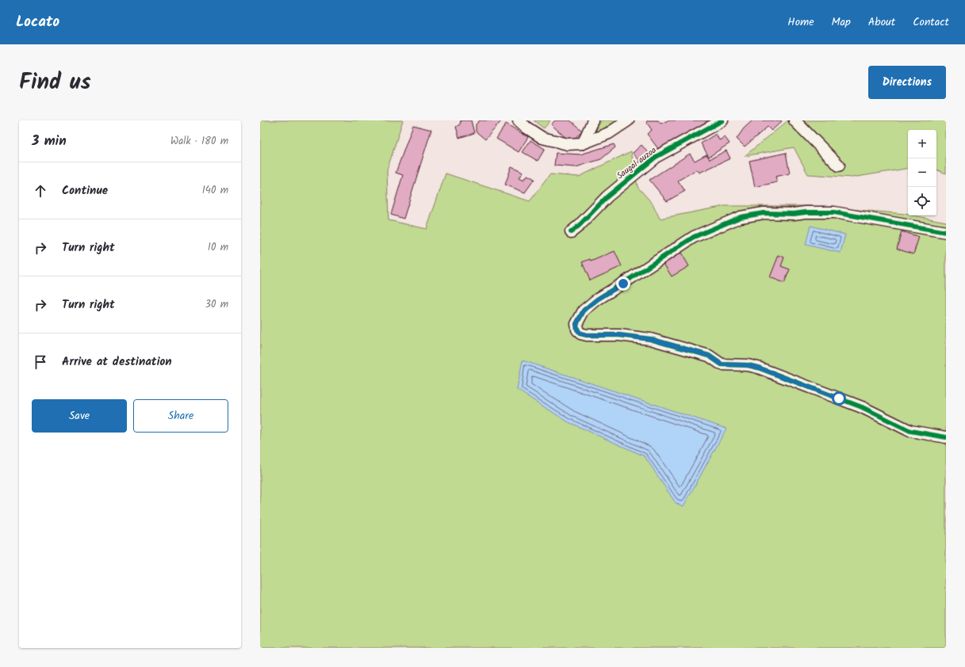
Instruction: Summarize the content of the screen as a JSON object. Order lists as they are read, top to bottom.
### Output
{
  "streets": {
    "street": ["Saugal auzoa"]
  },
  "page": {
    "header": "Locato",
    "nav": [
      "Home",
      "Map",
      "About",
      "Contact"
    ],
    "title": "Find us",
    "buttons": [
      "Directions",
      ["Save", "Share"]
    ],
    "heading": ["3 min", "Walk · 180 m"],
    "map_buttons": ["+", "−"],
    "list": [
      ["Continue", "140 m"],
      ["Turn right", "10 m"],
      ["Turn right", "30 m"],
      "Arrive at destination"
    ]
  }
}
